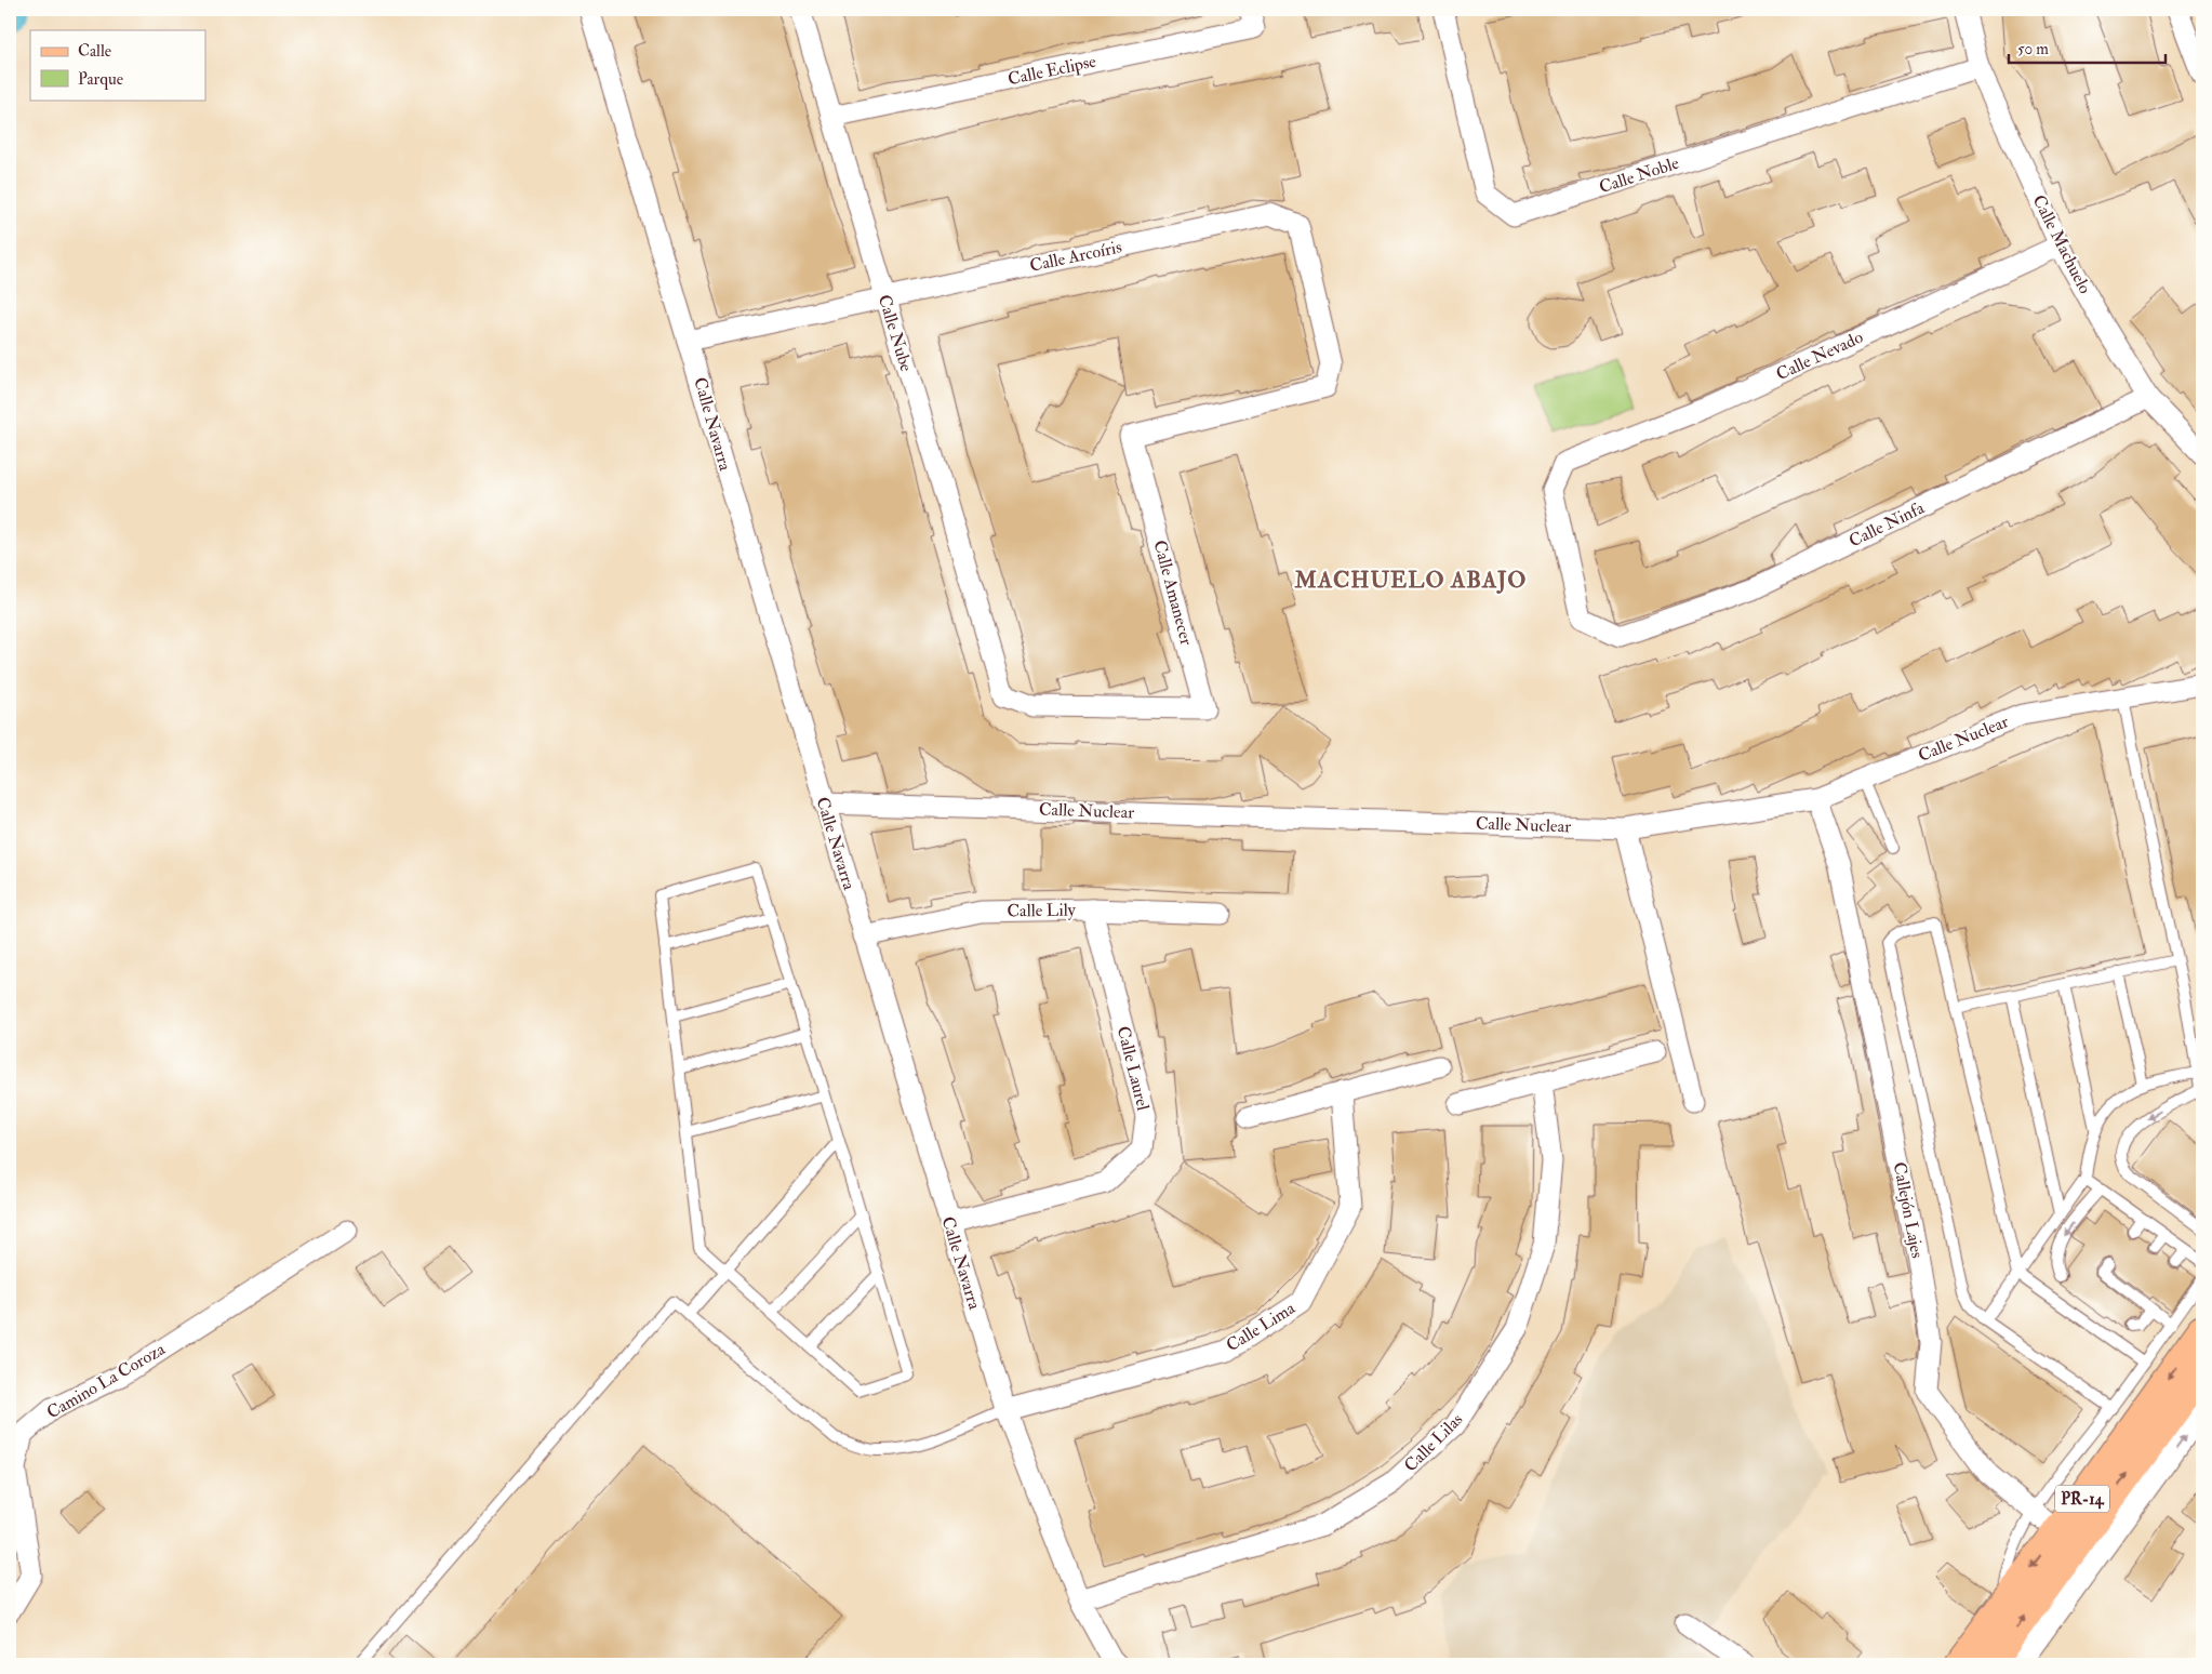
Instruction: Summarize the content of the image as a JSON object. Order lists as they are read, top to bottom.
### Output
{
  "streets": {
    "main road": ["PR-14"],
    "street": [
      "Calle Eclipse",
      "Calle Noble",
      "Calle Machuelo",
      "Calle Arcoíris",
      "Calle Nube",
      "Calle Nevado",
      "Calle Navarra",
      "Calle Ninfa",
      "Calle Amanecer",
      "Calle Nuclear",
      "Calle Lily",
      "Calle Laurel",
      "Callejón Lajes",
      "Calle Lima",
      "Camino La Coroza",
      "Calle Lilas"
    ]
  },
  "crossings": [
    ["Calle Eclipse", "Calle Nube"],
    ["Calle Noble", "Calle Machuelo"],
    ["Calle Machuelo", "Calle Nevado"],
    ["Calle Machuelo", "Calle Ninfa"],
    ["Calle Arcoíris", "Calle Nube"],
    ["Calle Arcoíris", "Calle Navarra"],
    ["Calle Arcoíris", "Calle Amanecer"],
    ["Calle Nube", "Calle Amanecer"],
    ["Calle Nevado", "Calle Ninfa"],
    ["Calle Navarra", "Calle Nuclear"],
    ["Calle Navarra", "Calle Lily"],
    ["Calle Navarra", "Calle Laurel"],
    ["Calle Navarra", "Calle Lima"],
    ["Calle Navarra", "Calle Lilas"],
    ["Calle Nuclear", "Callejón Lajes"],
    ["Calle Lily", "Calle Laurel"],
    ["Callejón Lajes", "PR-14"]
  ],
  "districts": ["MACHUELO ABAJO"],
  "legend": ["Calle", "Parque"],
  "scale_bar": "50 m"
}
